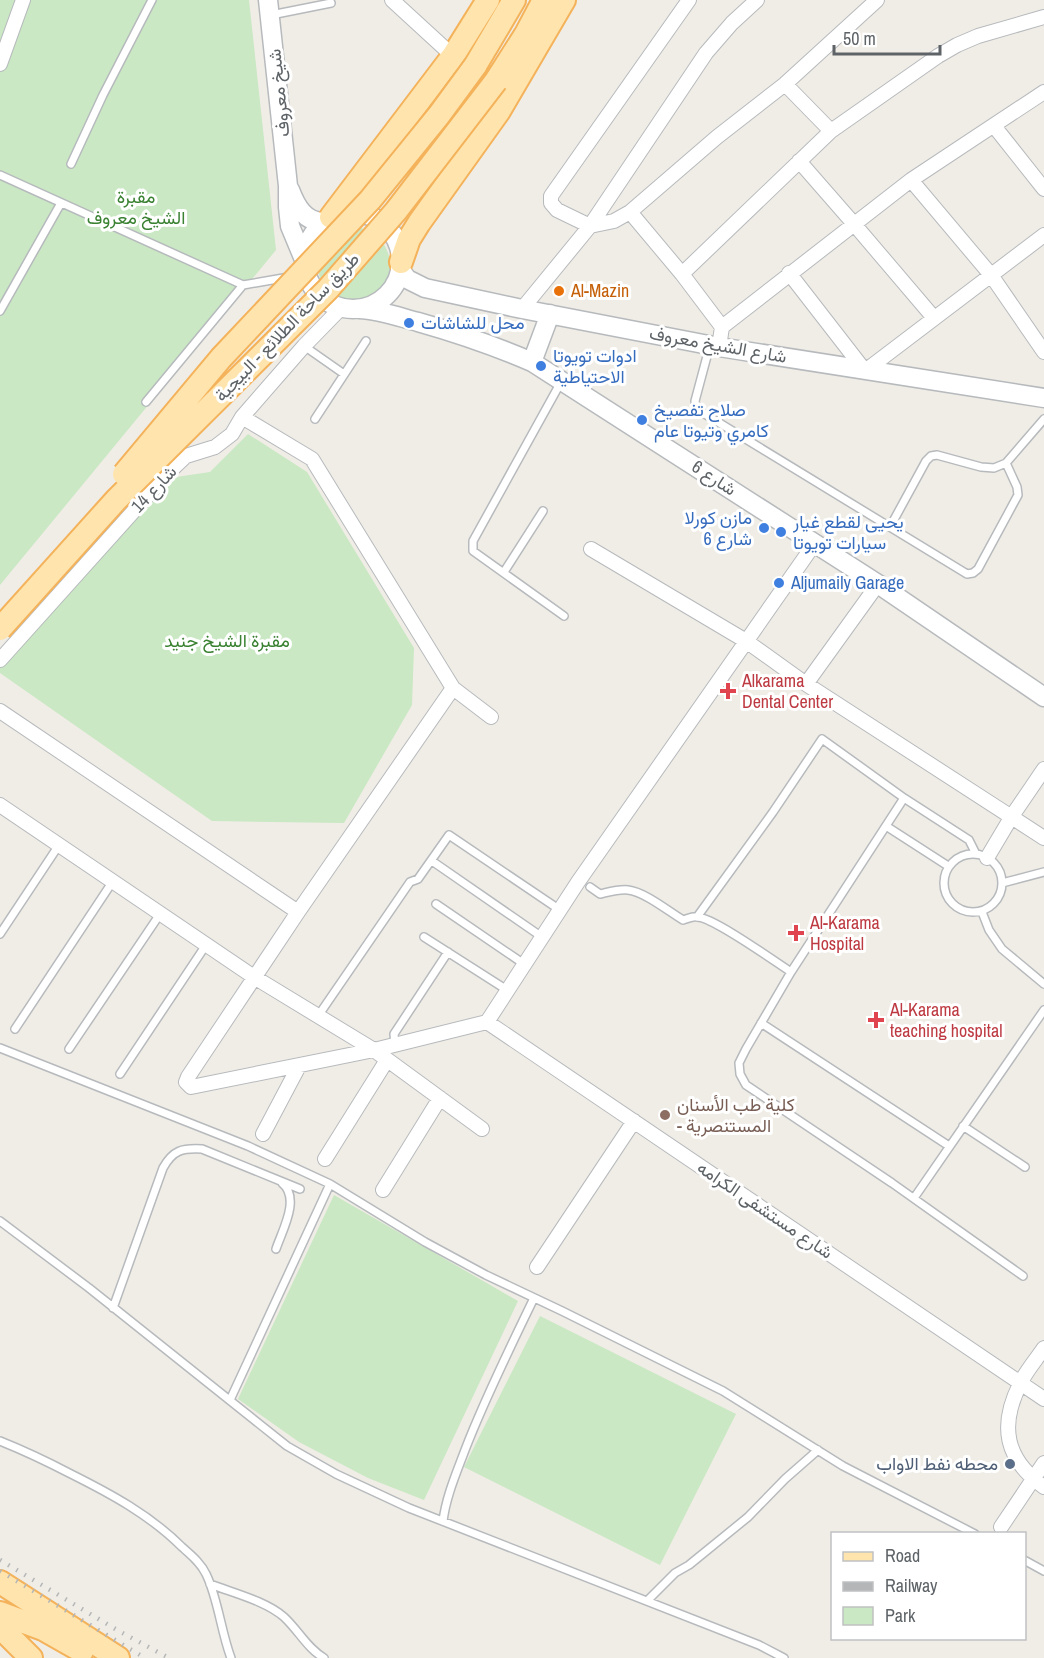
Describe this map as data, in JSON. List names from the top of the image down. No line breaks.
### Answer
{"streets":{"main road":["طريق ساحة الطلائع - البيجية"],"street":["شیخ معروف","شارع الشيخ معروف","شارع 6","شارع 14","شارع مستشفى الكرامه"]},"crossings":[["شیخ معروف","شارع الشيخ معروف"],["شیخ معروف","شارع 6"],["شیخ معروف","شارع 14"],["شارع الشيخ معروف","شارع 6"],["شارع الشيخ معروف","شارع 14"],["شارع 6","شارع 14"]],"parks":["مقبرة الشيخ معروف","مقبرة الشيخ جنيد"],"places":{"other":["Al-Mazin","محل للشاشات","ادوات تويوتا الاحتياطية","صلاح تفصيخ كامري وتيوتا عام","مازن كورلا شارع 6","يحيى لقطع غيار سيارات تويوتا","Aljumaily Garage","كلية طب الأسنان - المستنصرية","محطه نفط الاواب"],"health":["Alkarama Dental Center","Al-Karama Hospital","Al-Karama teaching hospital"]},"legend":["Road","Railway","Park"],"scale_bar":"50 m"}
